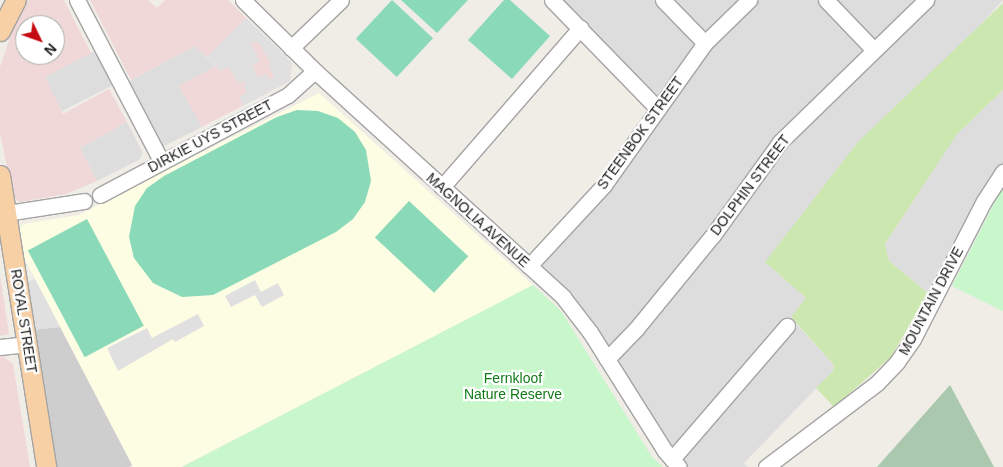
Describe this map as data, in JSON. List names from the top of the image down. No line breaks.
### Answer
{"streets":{"main road":["ROYAL STREET"],"street":["STEENBOK STREET","DIRKIE UYS STREET","DOLPHIN STREET","MAGNOLIA AVENUE","MOUNTAIN DRIVE"]},"crossings":[["STEENBOK STREET","MAGNOLIA AVENUE"],["DIRKIE UYS STREET","MAGNOLIA AVENUE"],["DIRKIE UYS STREET","ROYAL STREET"],["DOLPHIN STREET","MAGNOLIA AVENUE"]],"parks":["Fernkloof Nature Reserve"],"north":"bottom right"}
